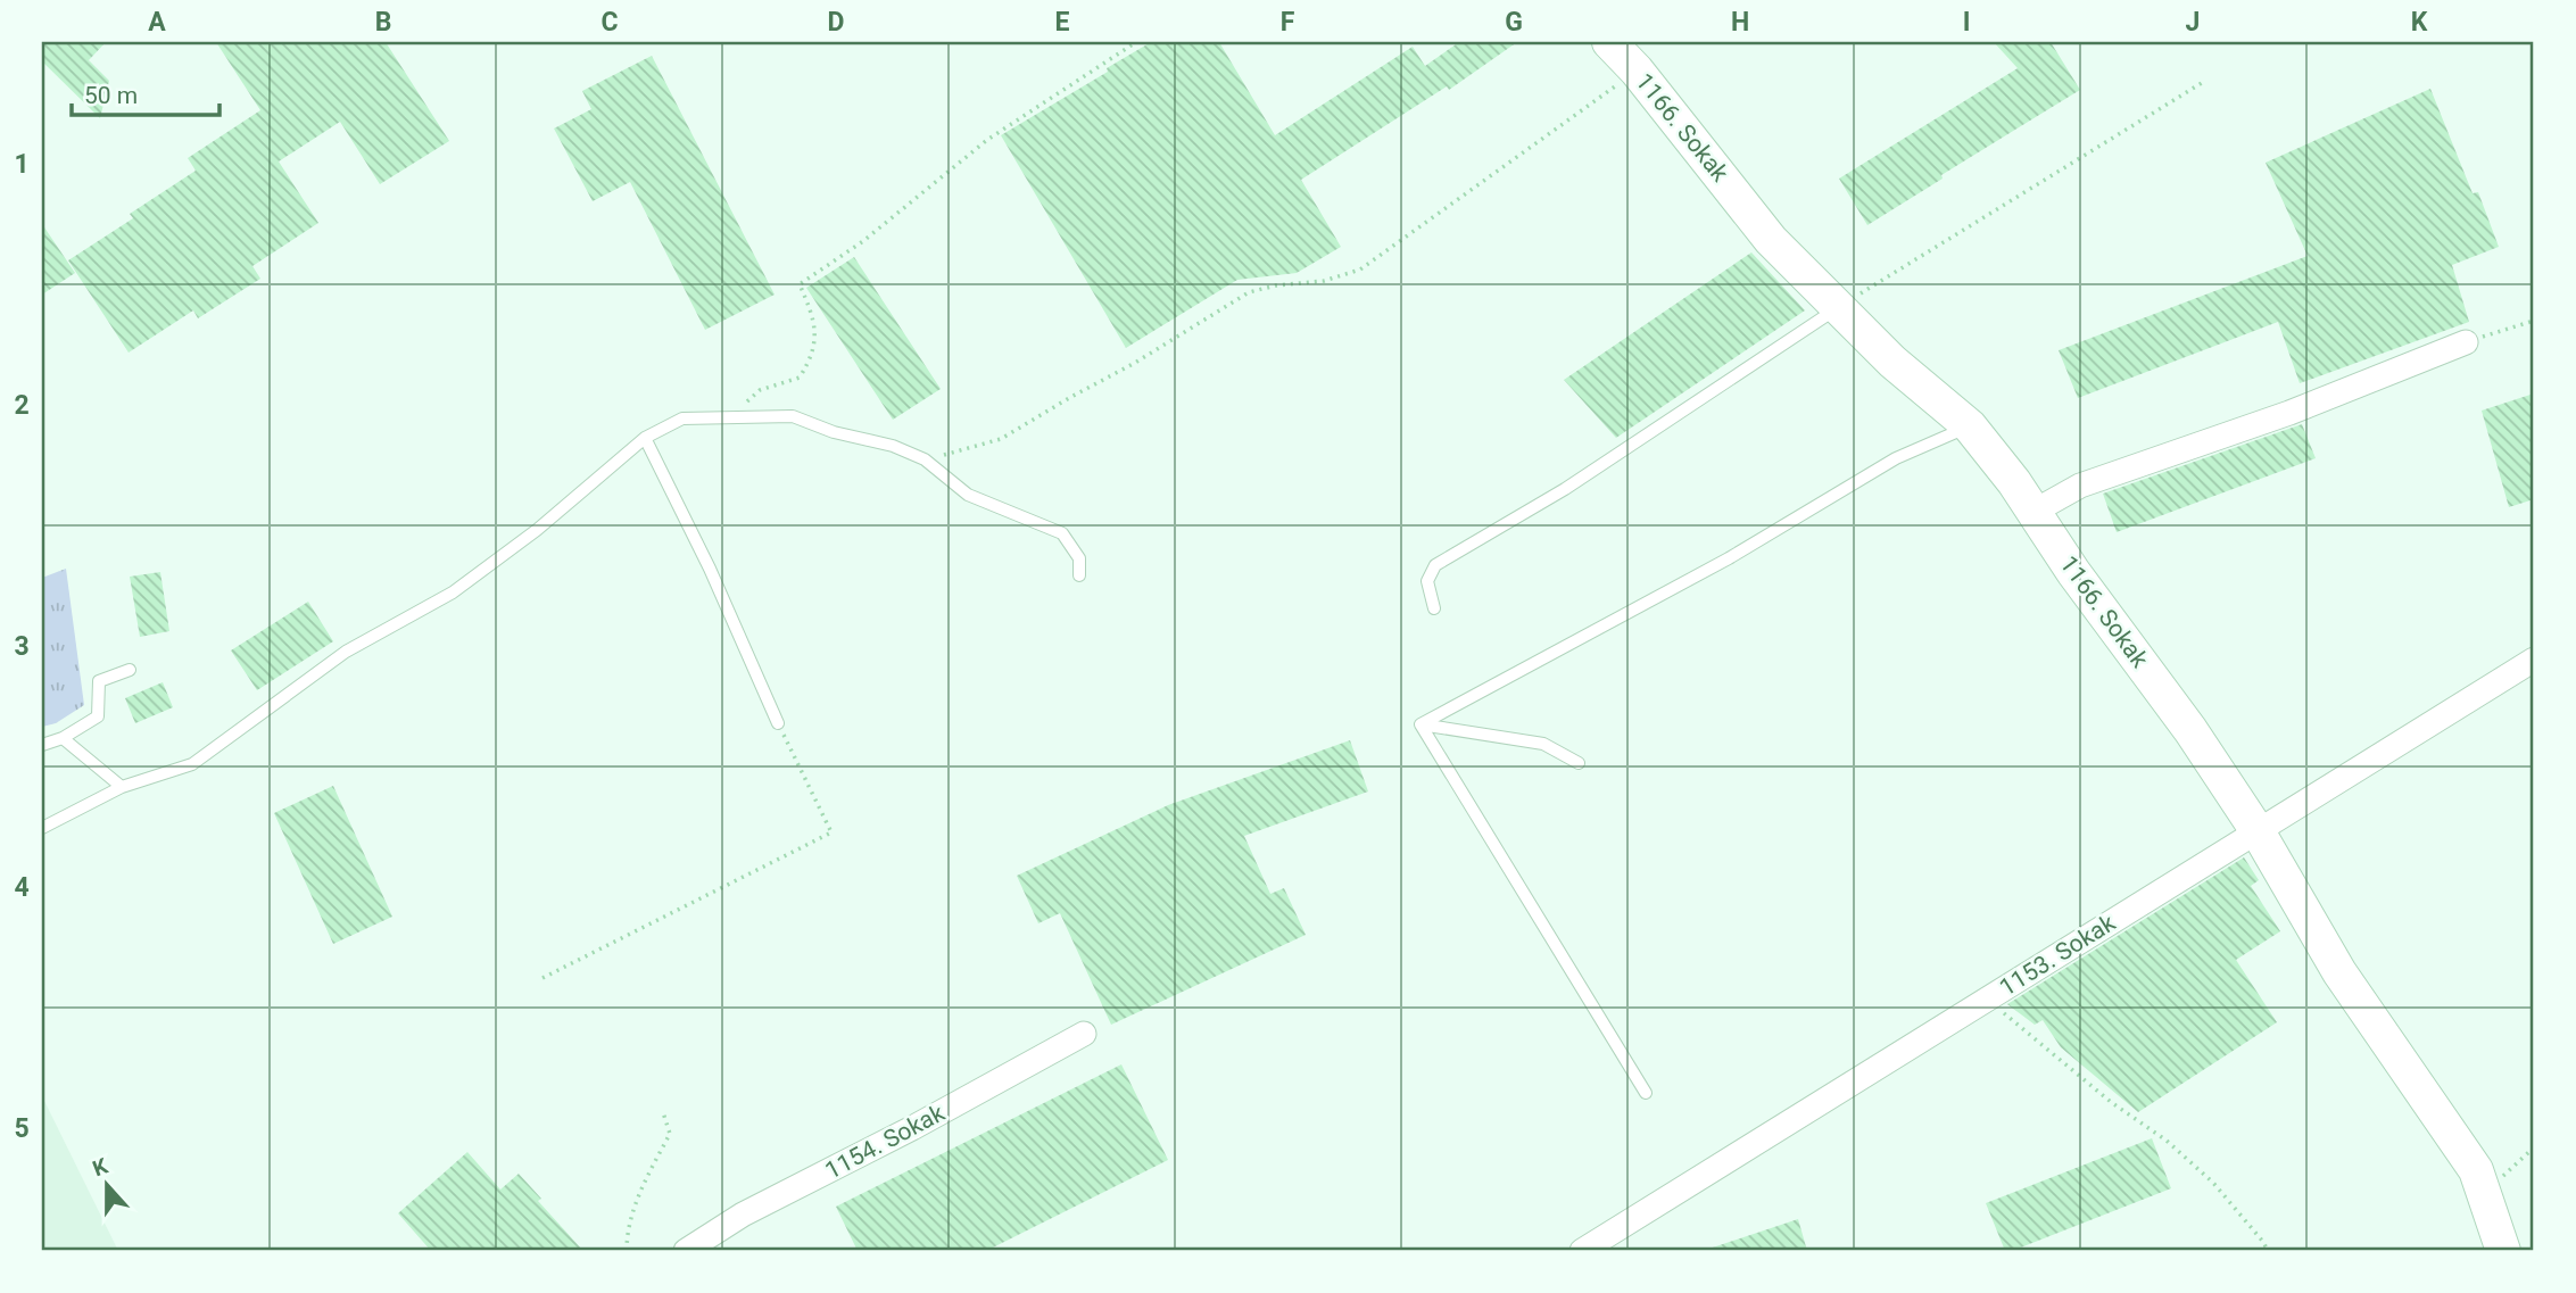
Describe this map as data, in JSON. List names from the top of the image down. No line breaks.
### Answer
{"streets":{"street":["1166. Sokak","1153. Sokak","1154. Sokak"]},"crossings":[["1166. Sokak","1153. Sokak"]],"scale_bar":"50 m","north":"top","grid":{"columns":["A","B","C","D","E","F","G","H","I","J","K"],"rows":["1","2","3","4","5"]}}
